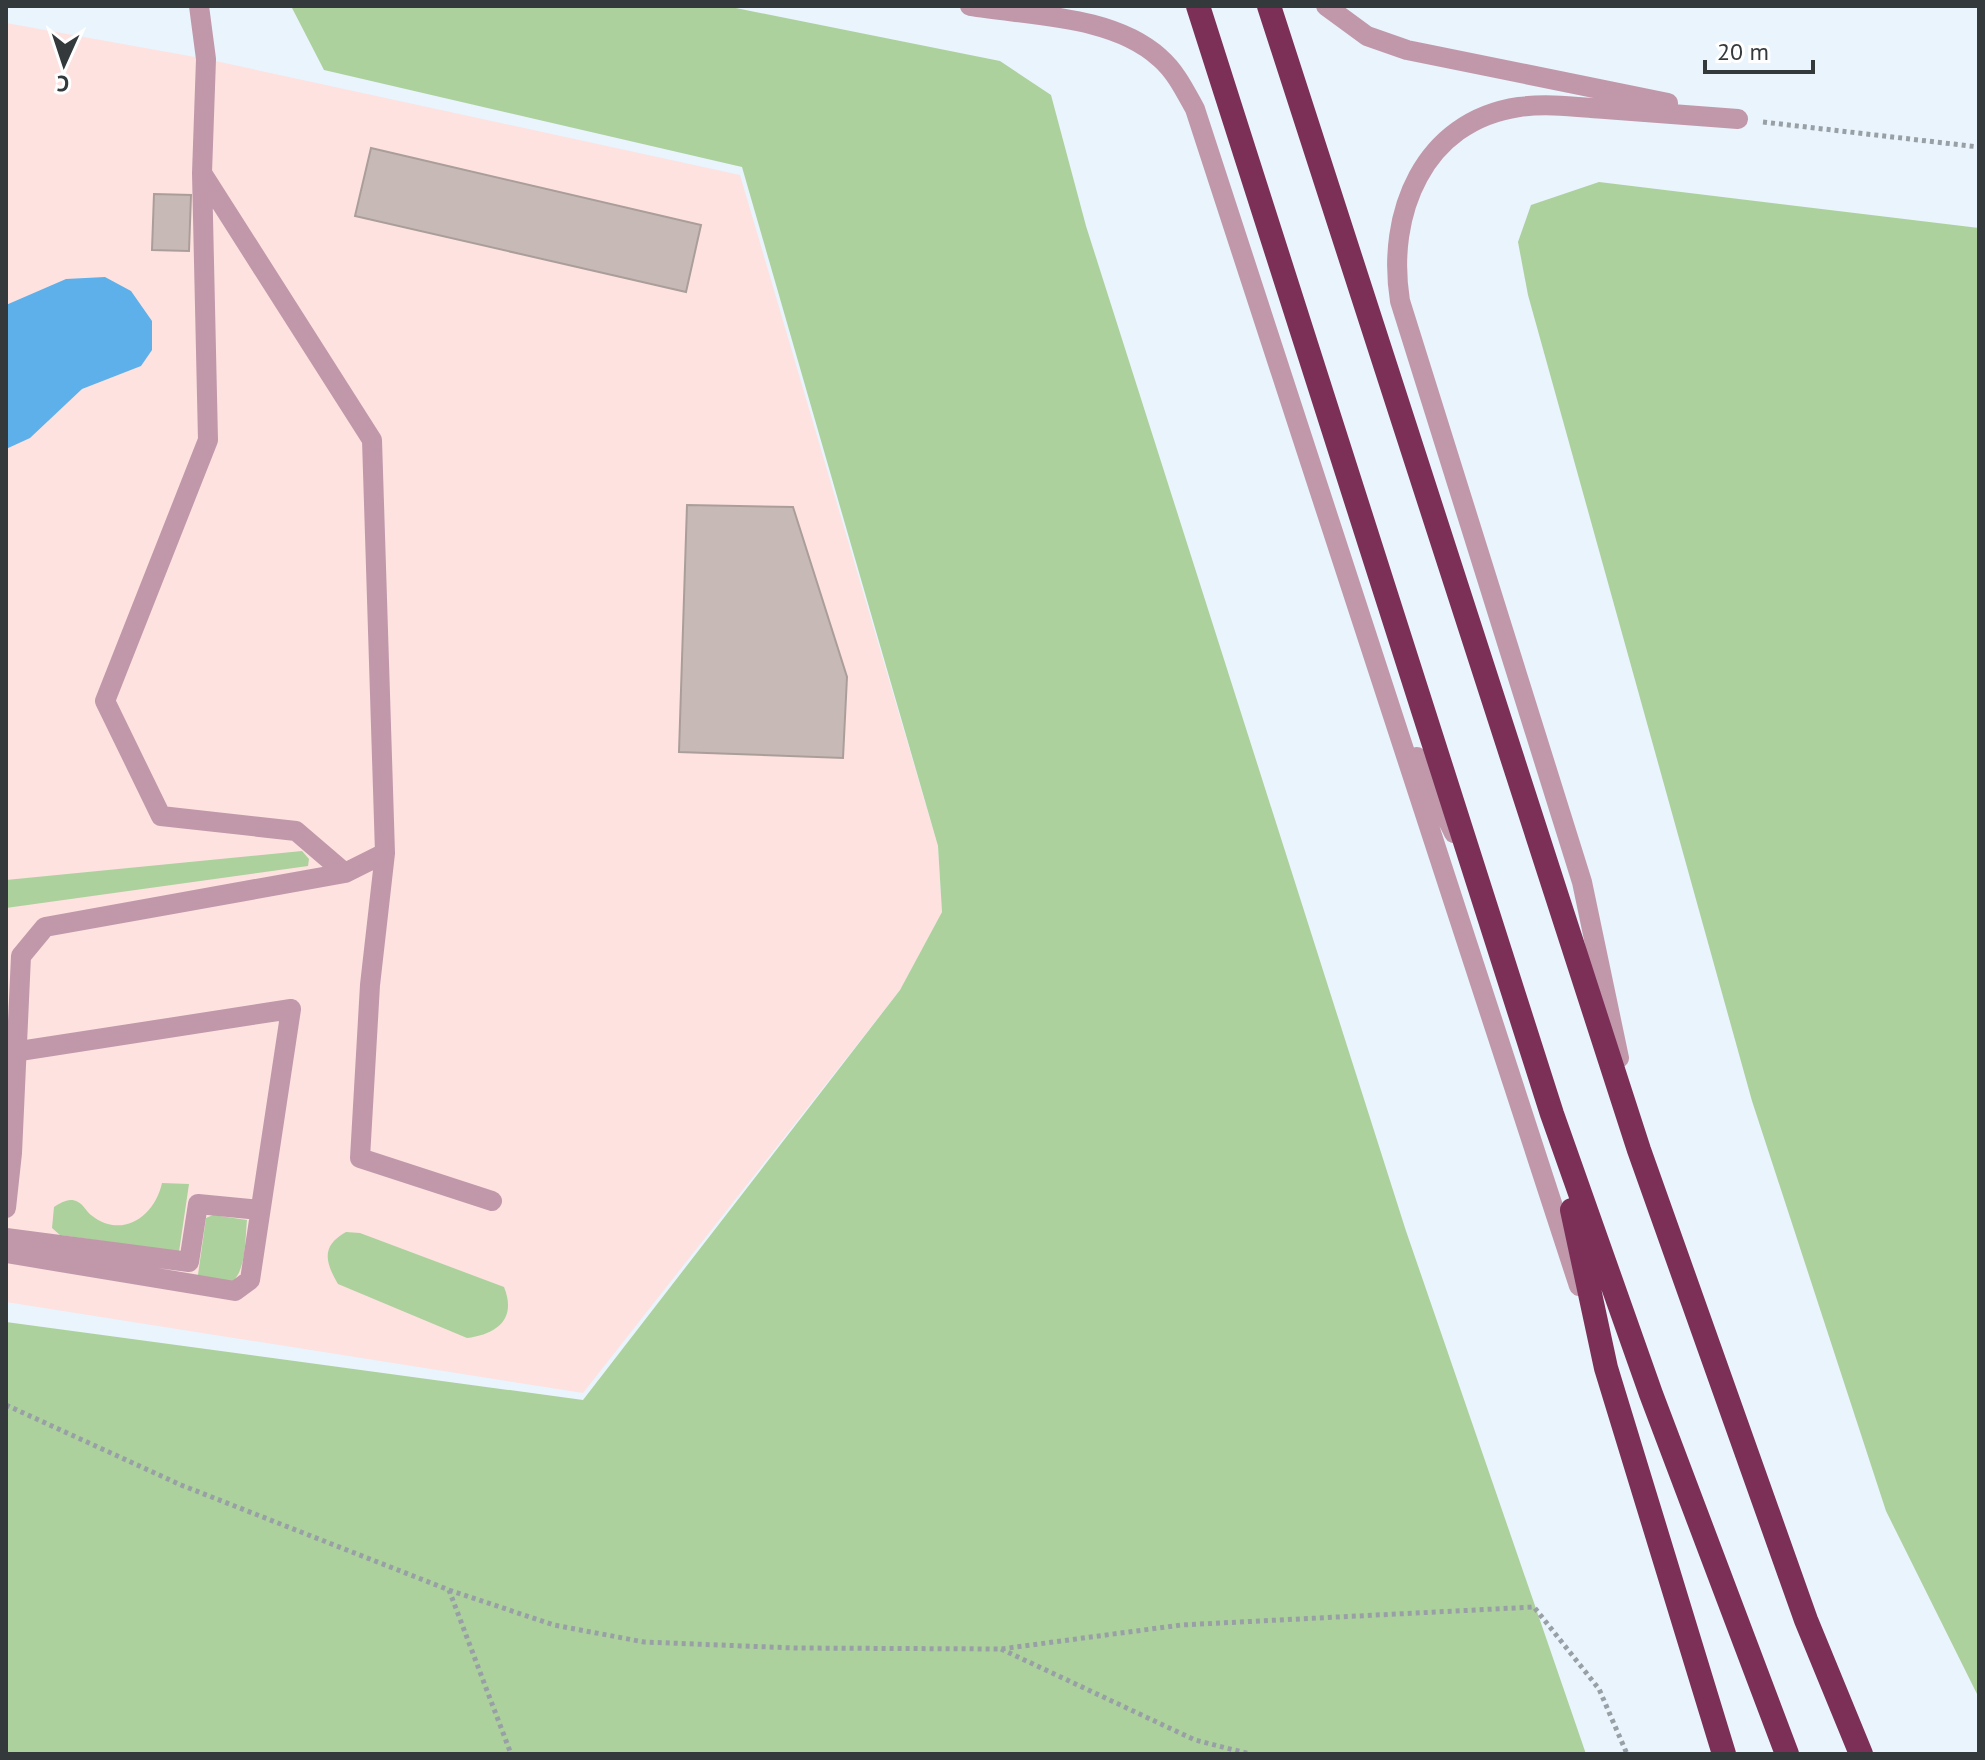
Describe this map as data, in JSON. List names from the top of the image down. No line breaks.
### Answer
{"scale_bar":"20 m","north":"bottom"}
